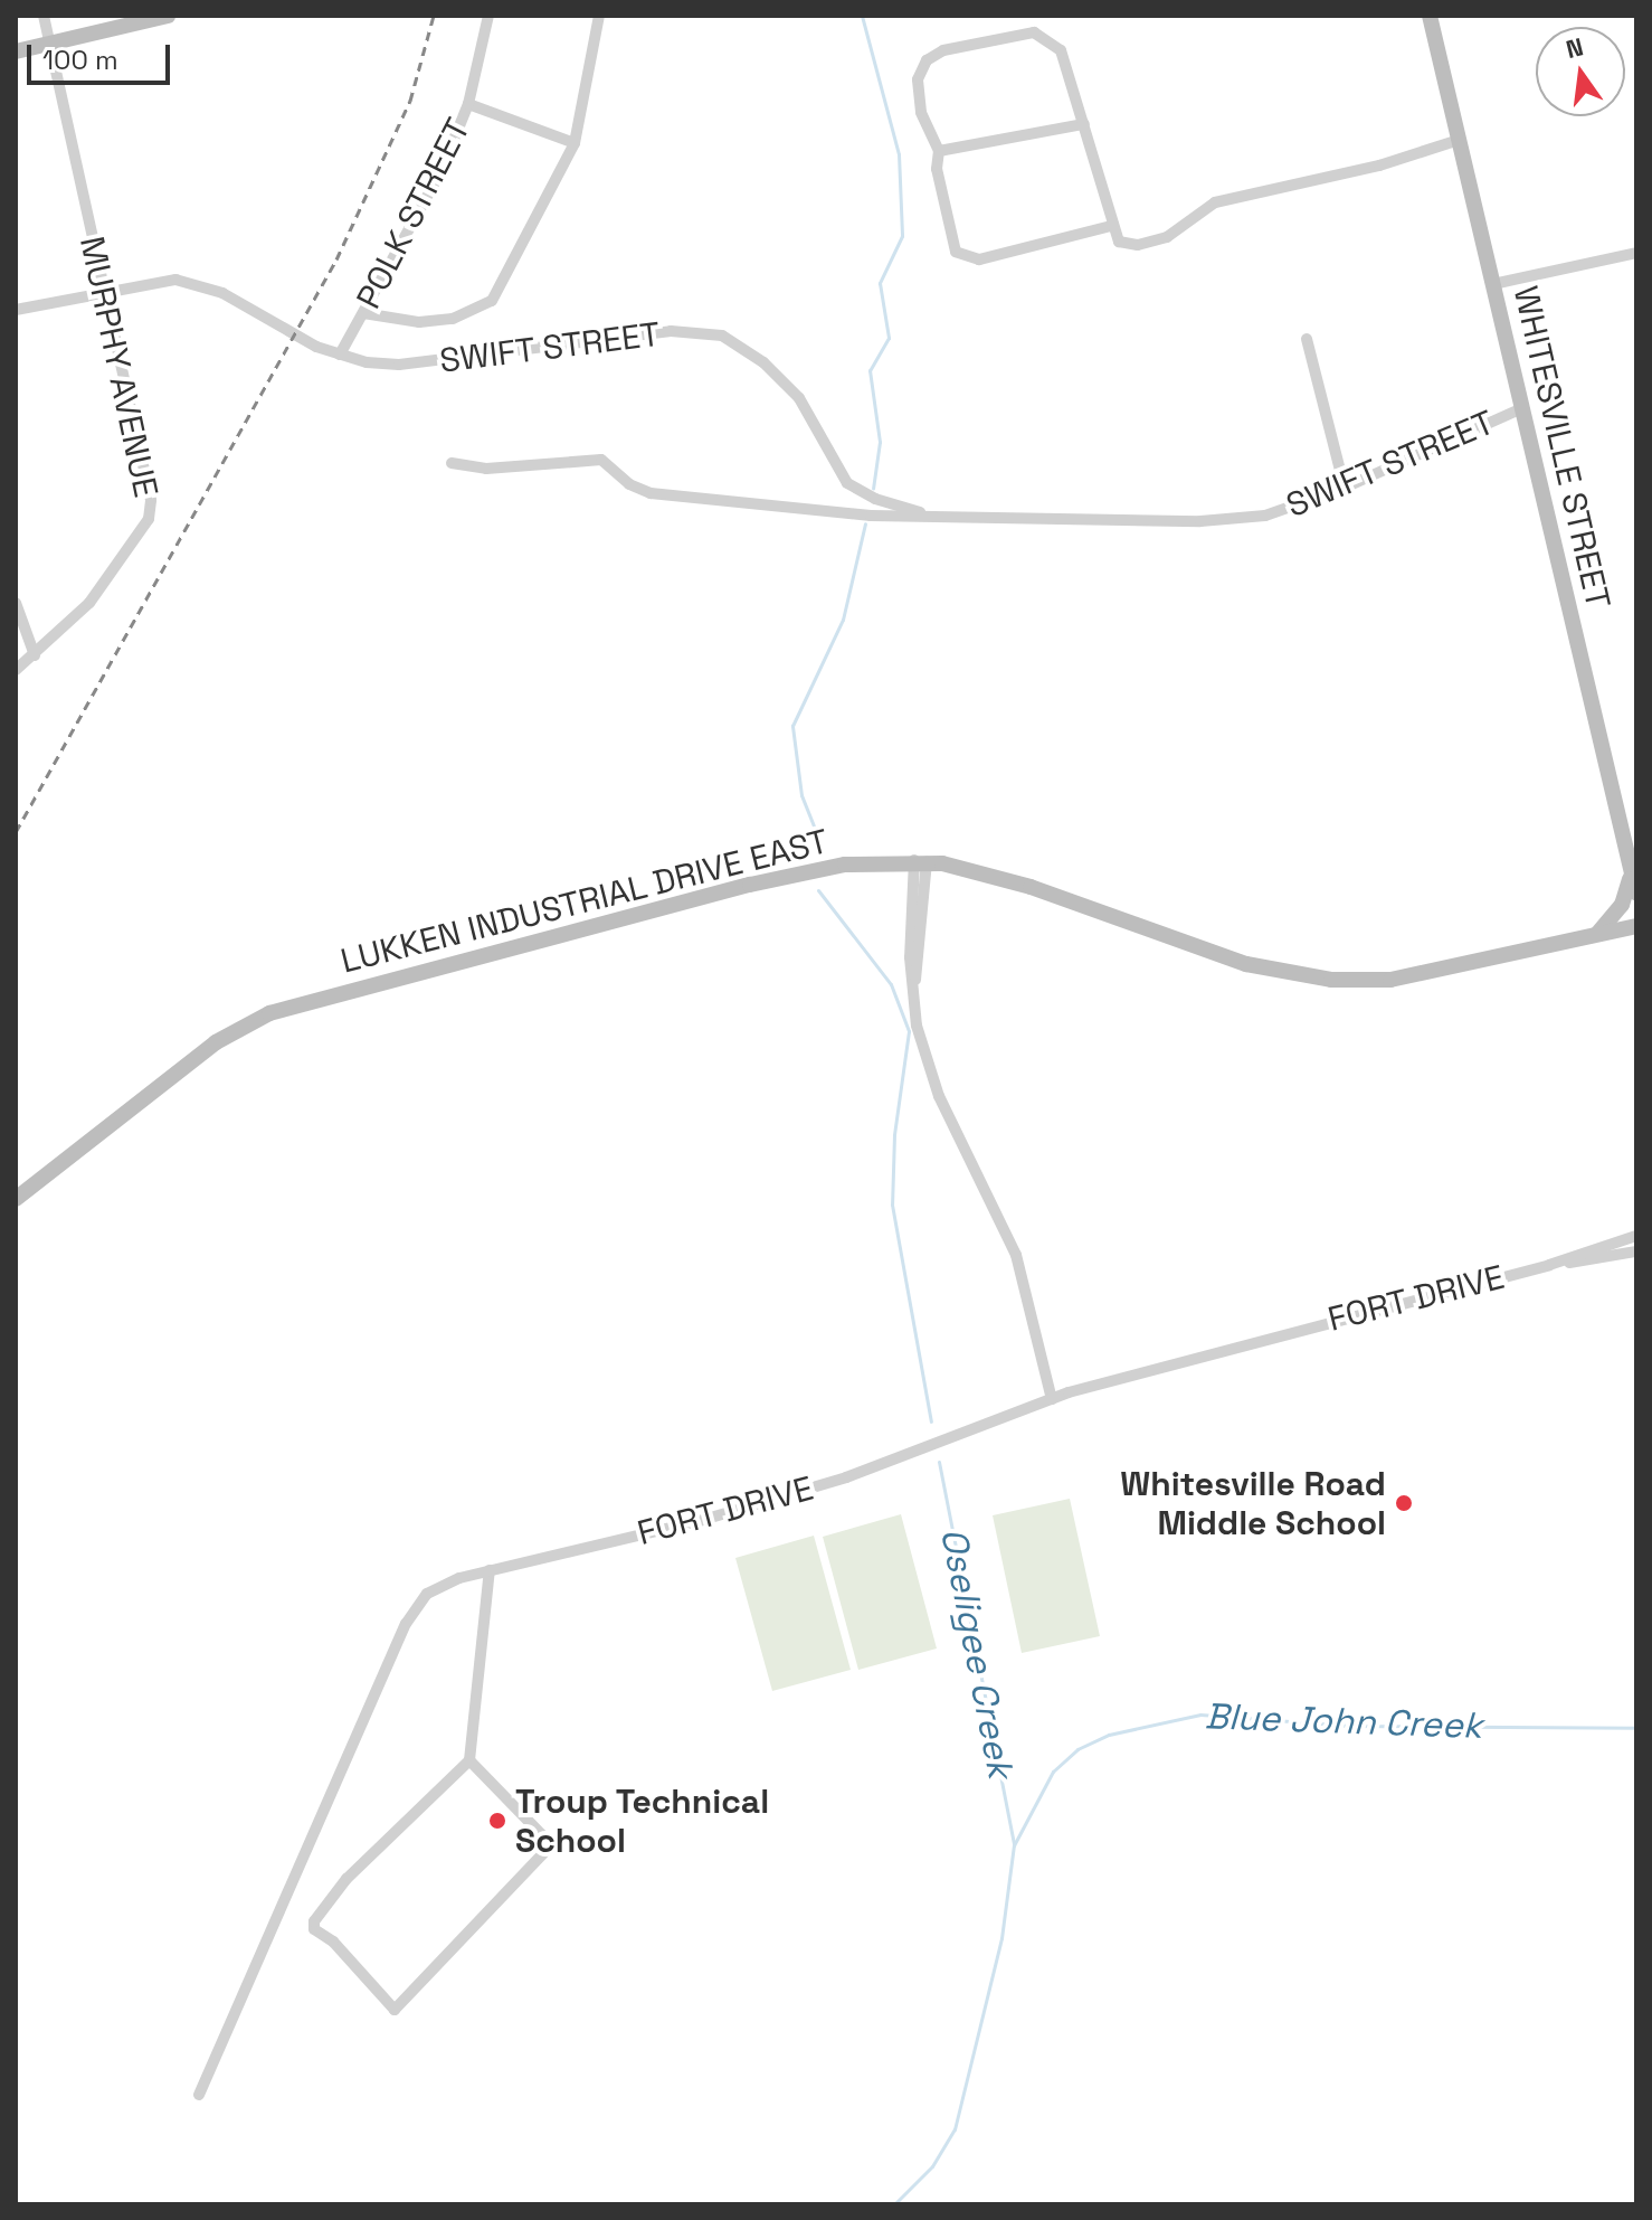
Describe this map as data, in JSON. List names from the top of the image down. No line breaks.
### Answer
{"streets":{"main road":["WHITESVILLE STREET","LUKKEN INDUSTRIAL DRIVE EAST"],"street":["POLK STREET","SWIFT STREET","MURPHY AVENUE","FORT DRIVE"]},"crossings":[["POLK STREET","SWIFT STREET"],["SWIFT STREET","MURPHY AVENUE"],["SWIFT STREET","WHITESVILLE STREET"]],"water":["Oseligee Creek","Blue John Creek"],"places":["Whitesville Road Middle School","Troup Technical School"],"scale_bar":"100 m","north":"top"}
